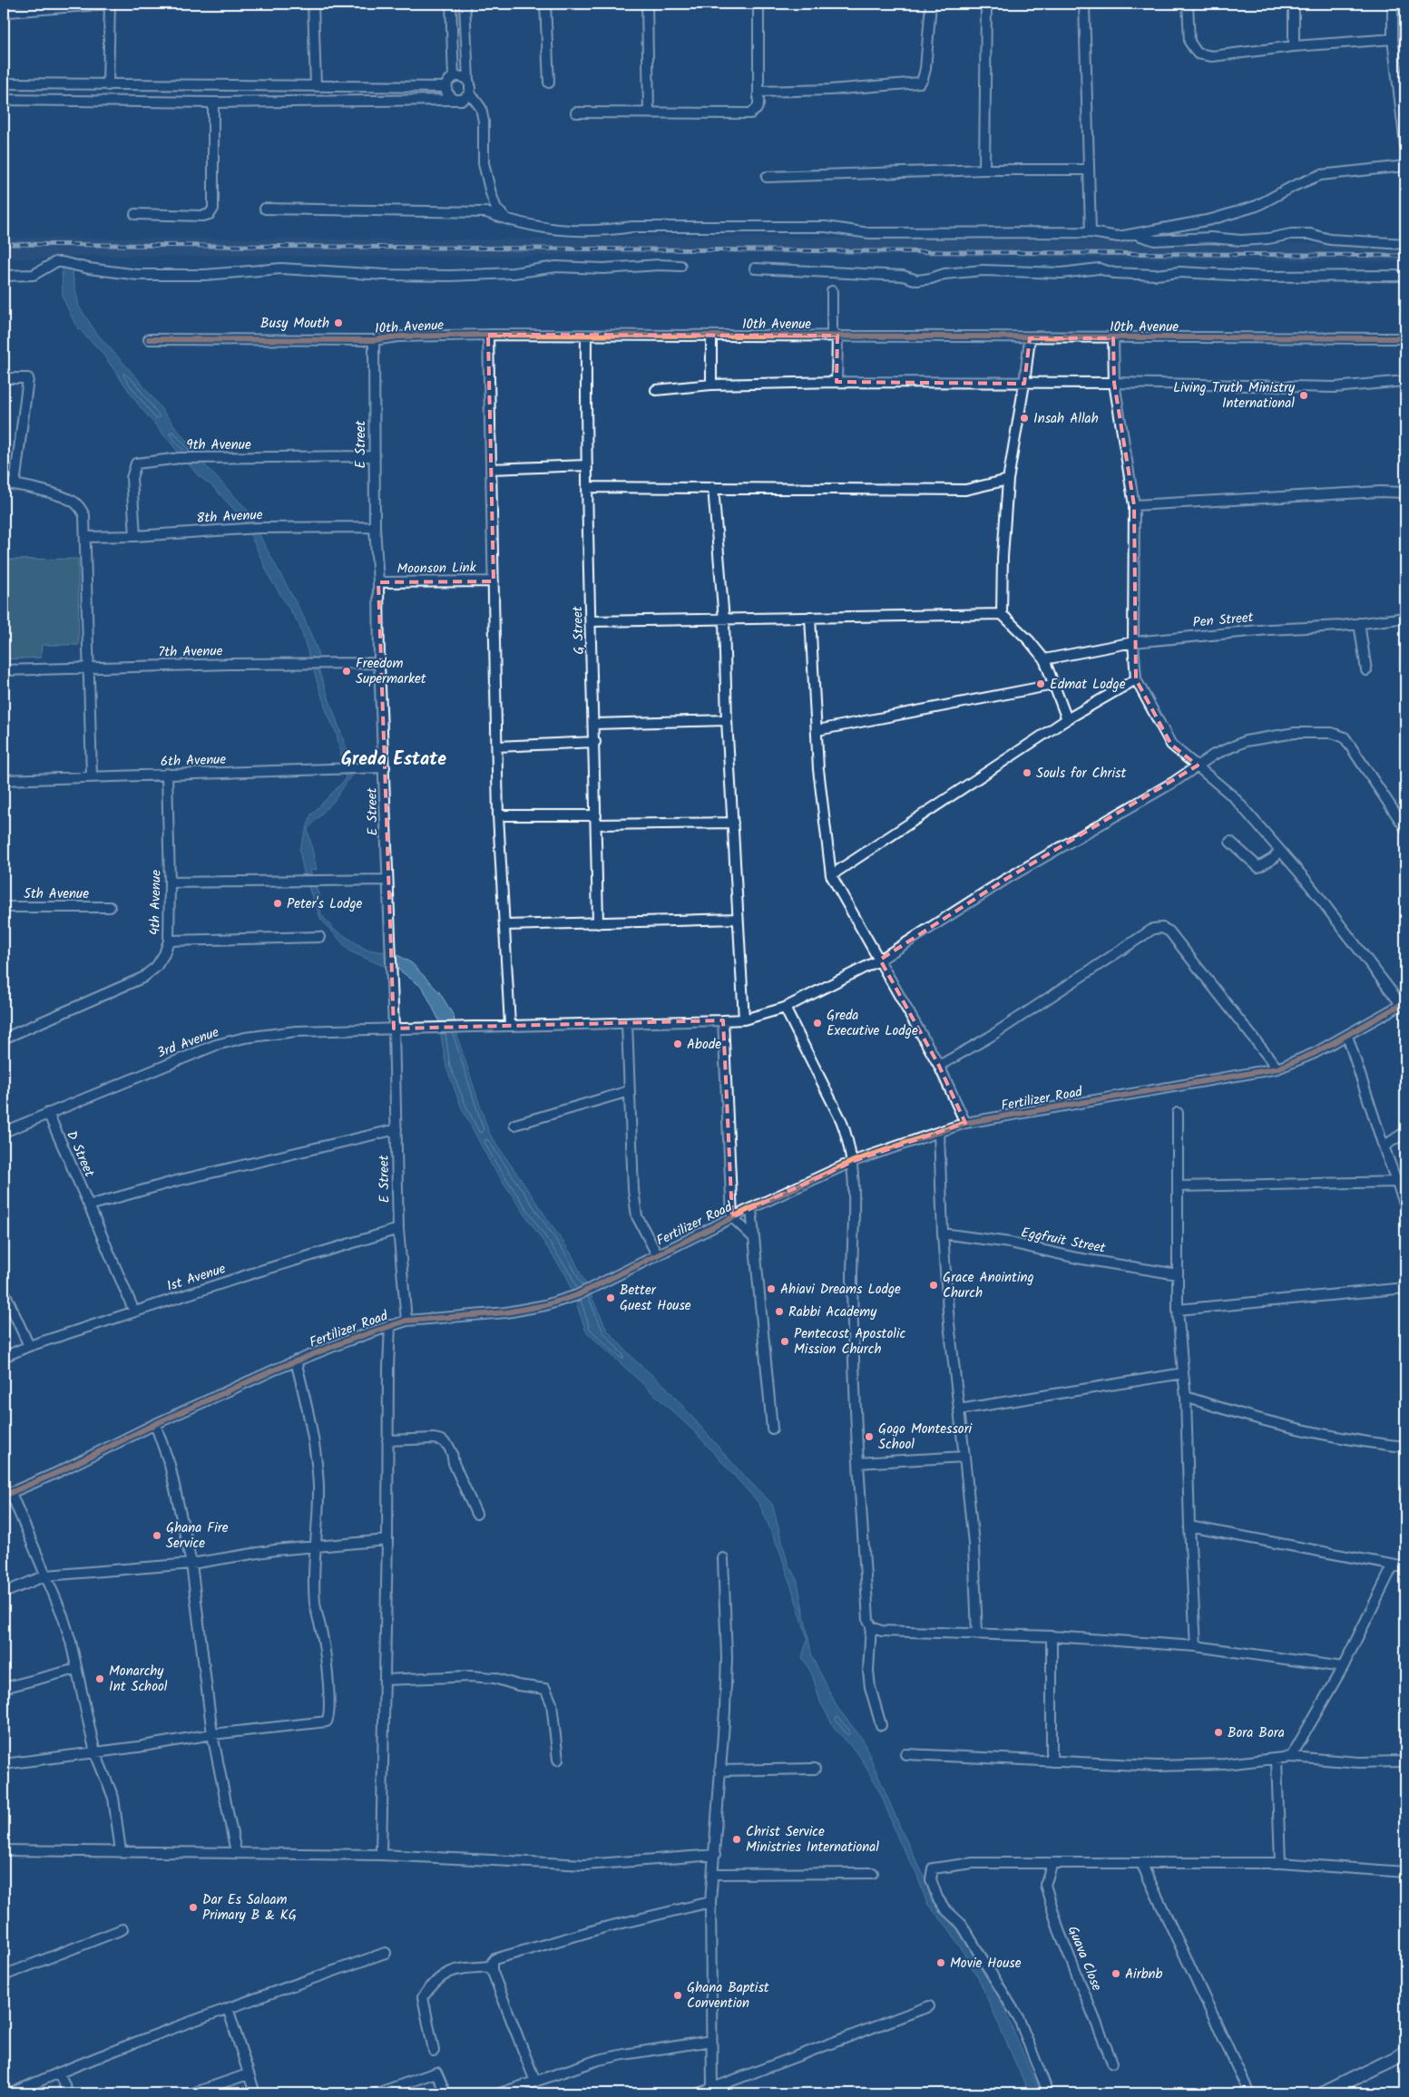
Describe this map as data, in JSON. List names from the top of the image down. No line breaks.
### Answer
{"streets":{"street":["10th Avenue","9th Avenue","E Street","8th Avenue","Moonson Link","Pen Street","G Street","7th Avenue","6th Avenue","5th Avenue","4th Avenue","3rd Avenue","Fertilizer Road","D Street","Eggfruit Street","1st Avenue","Guava Close"]},"crossings":[["10th Avenue","E Street"],["10th Avenue","G Street"],["9th Avenue","E Street"],["9th Avenue","8th Avenue"],["E Street","8th Avenue"],["E Street","Moonson Link"],["E Street","7th Avenue"],["E Street","6th Avenue"],["E Street","3rd Avenue"],["E Street","Fertilizer Road"],["E Street","1st Avenue"],["6th Avenue","4th Avenue"],["3rd Avenue","D Street"],["D Street","1st Avenue"]],"districts":["Greda Estate"],"places":["Busy Mouth","Living Truth Ministry International","Insah Allah","Freedom Supermarket","Edmat Lodge","Souls for Christ","Peter's Lodge","Greda Executive Lodge","Abode","Grace Anointing Church","Ahiavi Dreams Lodge","Better Guest House","Rabbi Academy","Pentecost Apostolic Mission Church","Gogo Montessori School","Ghana Fire Service","Monarchy Int School","Bora Bora","Christ Service Ministries International","Dar Es Salaam Primary B & KG","Movie House","Airbnb","Ghana Baptist Convention"]}
